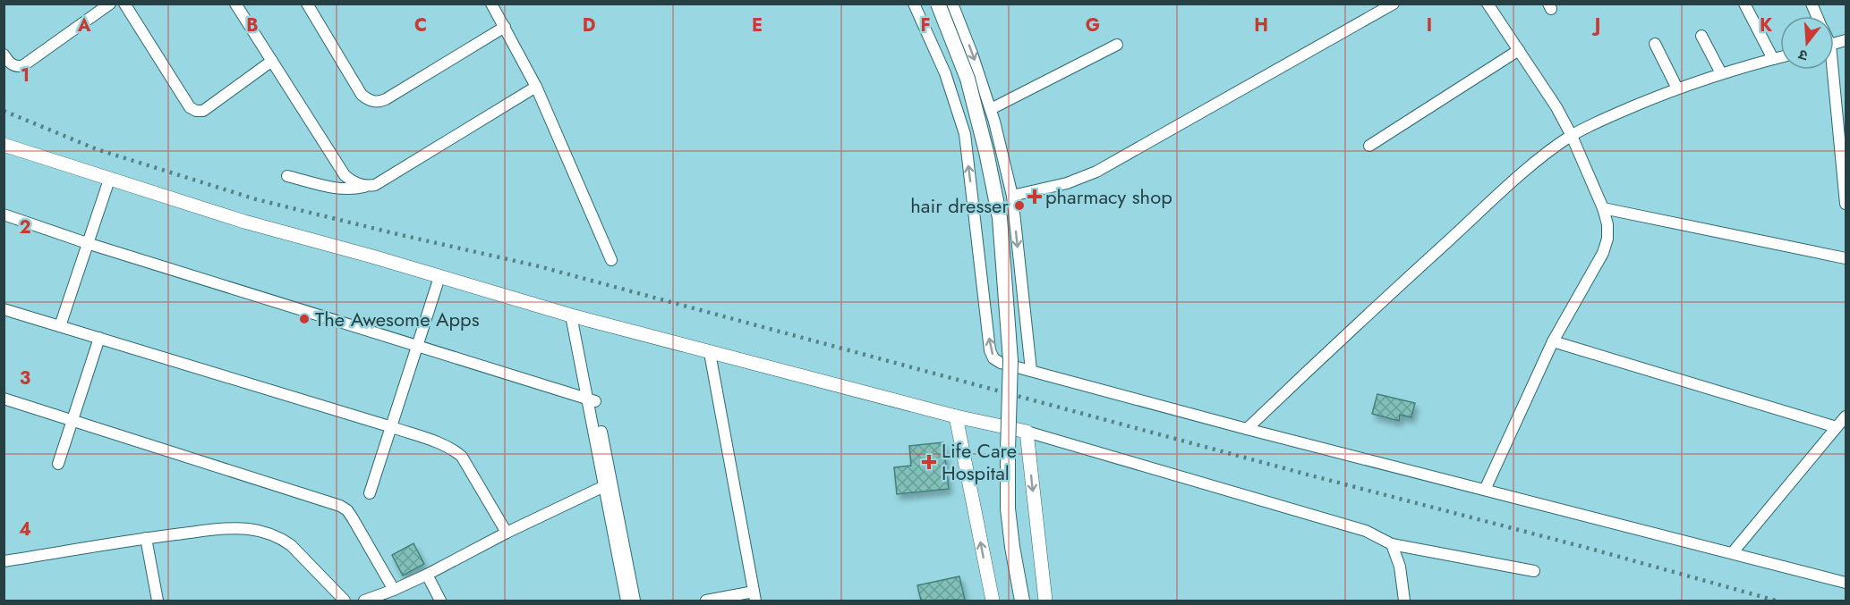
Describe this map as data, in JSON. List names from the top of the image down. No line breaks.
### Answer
{"places":{"health":["pharmacy shop","Life Care Hospital"],"other":["hair dresser","The Awesome Apps"]},"north":"bottom","grid":{"columns":["A","B","C","D","E","F","G","H","I","J","K"],"rows":["1","2","3","4"]}}
